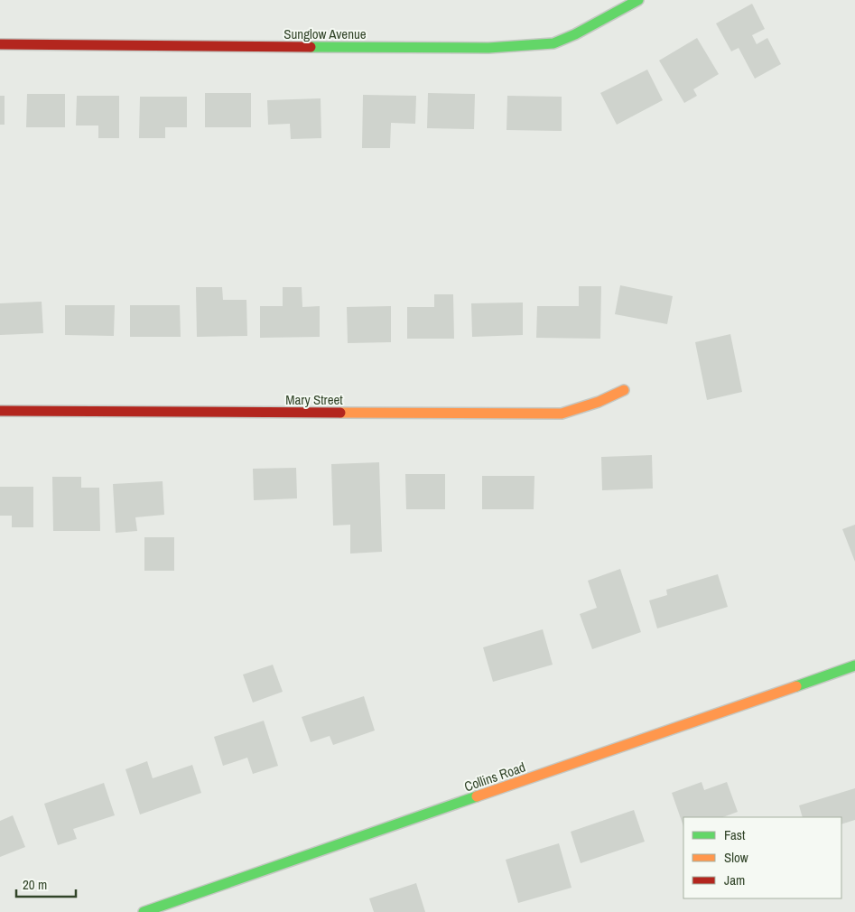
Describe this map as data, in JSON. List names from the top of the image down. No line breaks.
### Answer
{"streets":{"street":["Sunglow Avenue","Mary Street","Collins Road"]},"legend":["Fast","Slow","Jam"],"scale_bar":"20 m"}
